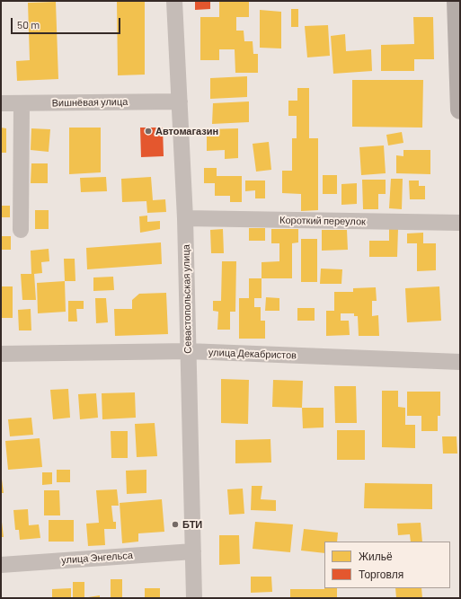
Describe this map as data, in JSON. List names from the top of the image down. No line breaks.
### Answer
{"streets":{"street":["Вишнёвая улица","Короткий переулок","Севастопольская улица","улица Декабристов","улица Энгельса"]},"crossings":[["Вишнёвая улица","Севастопольская улица"],["Короткий переулок","Севастопольская улица"],["Севастопольская улица","улица Декабристов"],["Севастопольская улица","улица Энгельса"]],"places":["Автомагазин","БТИ"],"legend":["Жильё","Торговля"],"scale_bar":"50 m"}
